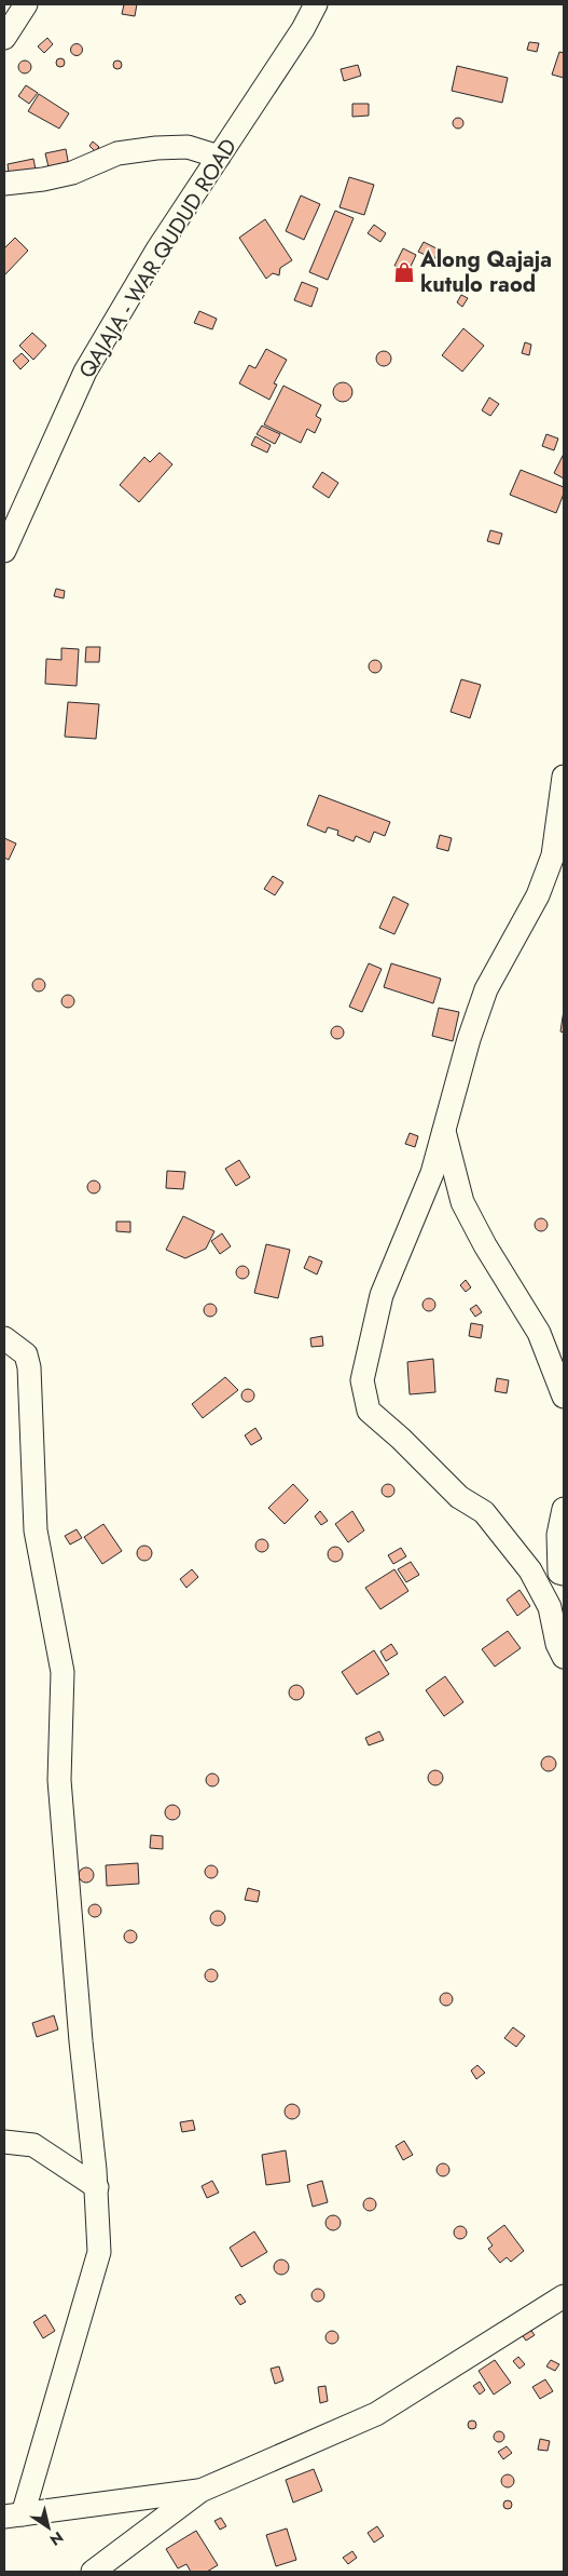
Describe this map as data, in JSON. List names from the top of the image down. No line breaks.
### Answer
{"streets":{"street":["QAJAJA - WAR QUDUD ROAD"]},"places":{"shop":["Along Qajaja kutulo raod"]},"north":"bottom right"}
